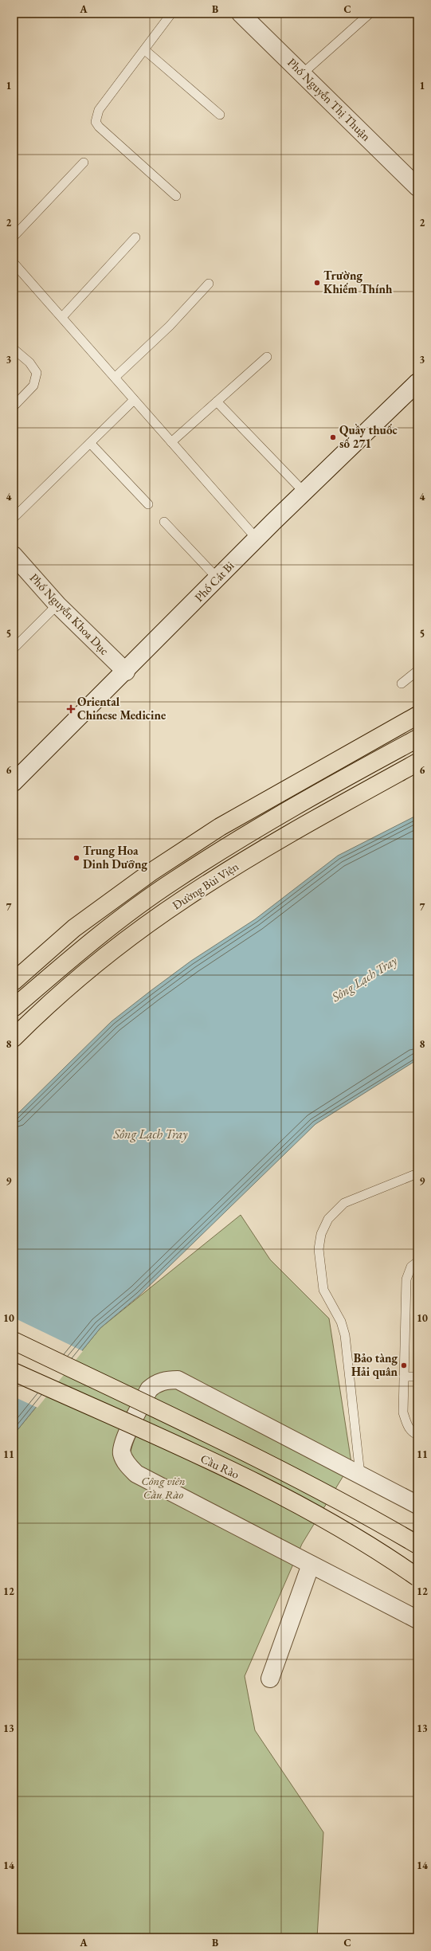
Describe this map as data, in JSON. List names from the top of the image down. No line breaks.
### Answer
{"streets":{"main road":["Đường Bùi Viện","Cầu Rào"],"street":["Phố Nguyễn Thị Thuận","Phố Cát Bi","Phố Nguyễn Khoa Dục"]},"crossings":[["Phố Cát Bi","Phố Nguyễn Khoa Dục"]],"water":["Sông Lạch Tray"],"parks":["Công viên Cầu Rào"],"places":{"other":["Trường Khiếm Thính","Quầy thuốc số 271","Trung Hoa Dinh Dưỡng","Bảo tàng Hải quân"],"health":["Oriental Chinese Medicine"]},"grid":{"columns":["A","B","C"],"rows":["1","2","3","4","5","6","7","8","9","10","11","12","13","14"]}}
